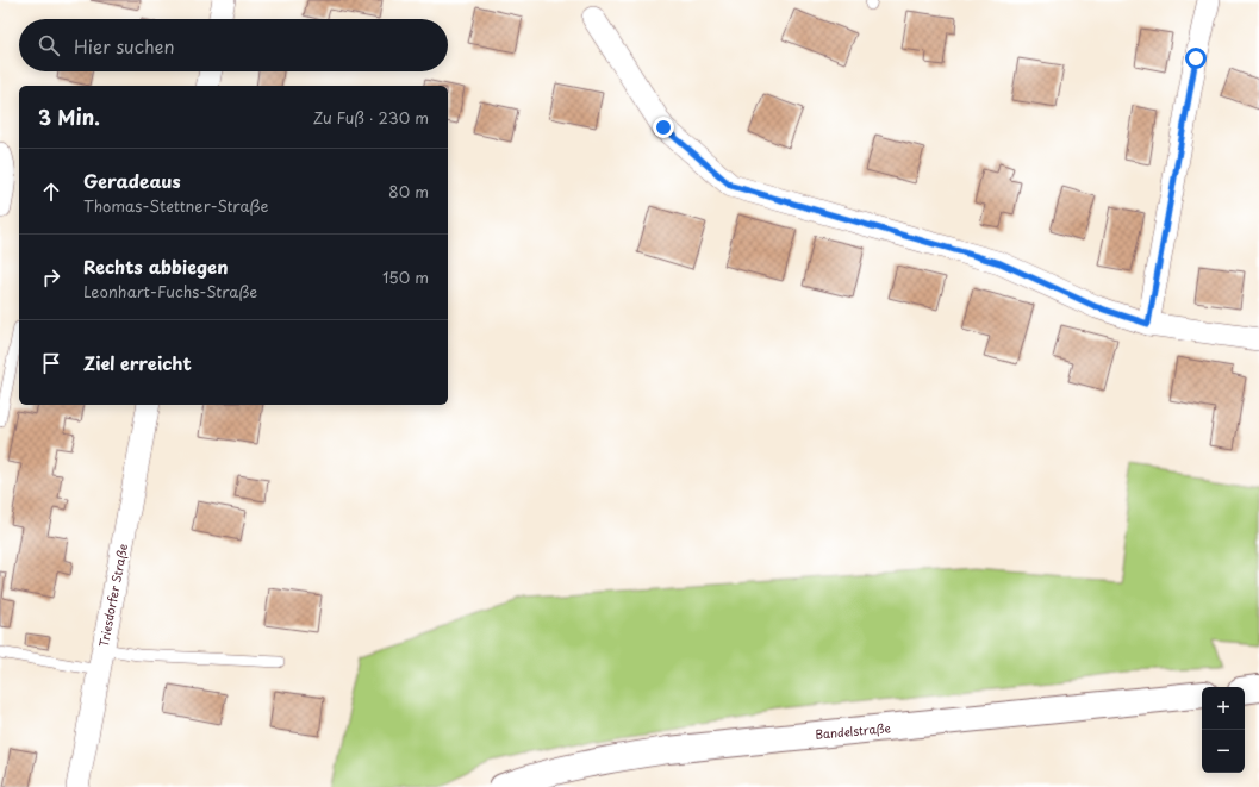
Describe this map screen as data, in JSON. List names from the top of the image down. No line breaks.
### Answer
{"streets":{"main road":["Bandelstraße"],"street":["Triesdorfer Straße"]},"page":{"search":"Hier suchen","heading":["3 Min.","Zu Fuß · 230 m"],"list":[["Geradeaus","Thomas-Stettner-Straße","80 m"],["Rechts abbiegen","Leonhart-Fuchs-Straße","150 m"],"Ziel erreicht"],"map_buttons":["+","−"]}}
